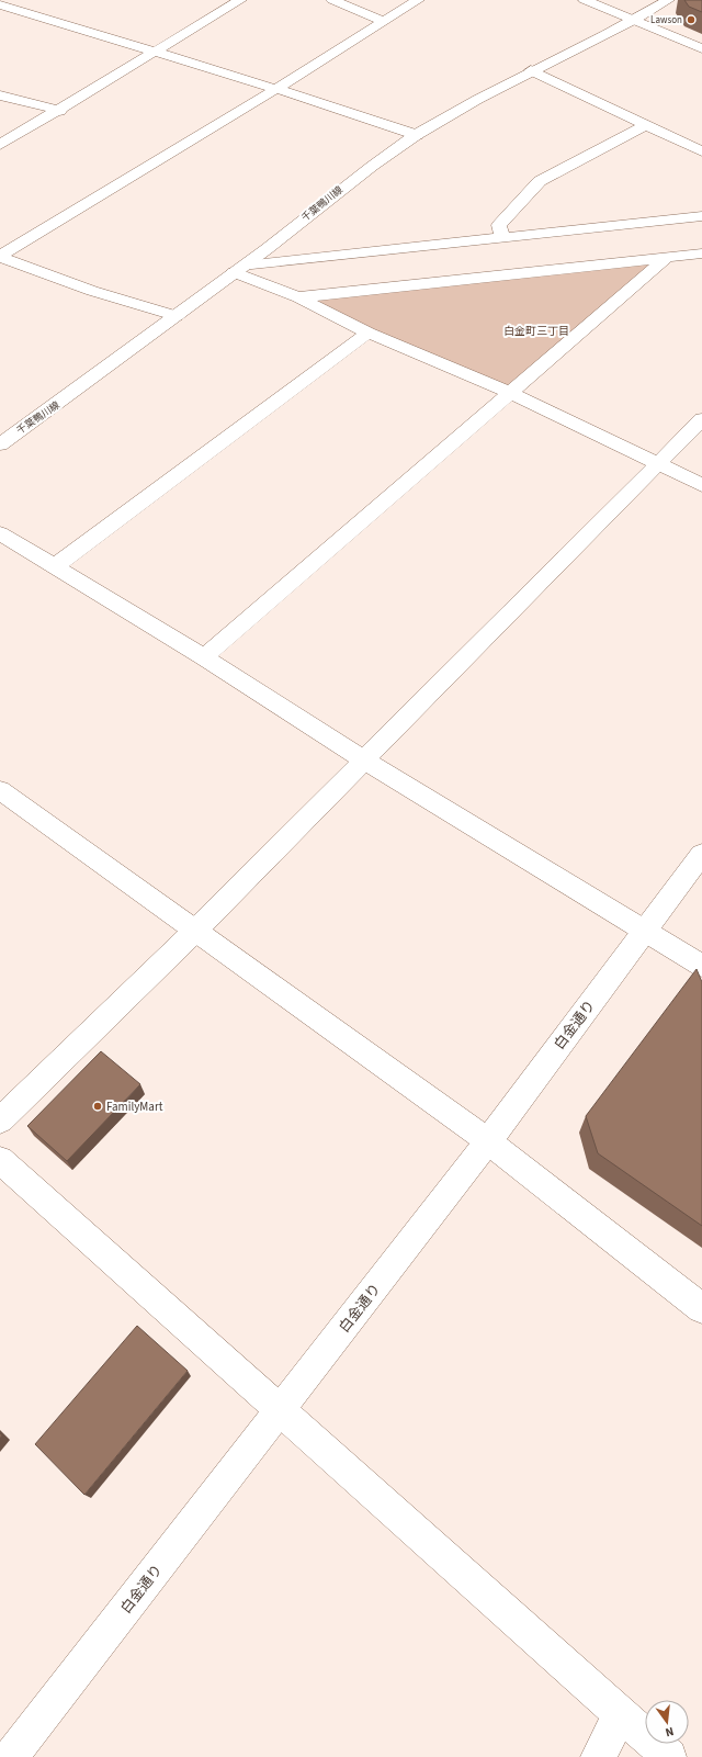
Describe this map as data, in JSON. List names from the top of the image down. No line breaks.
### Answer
{"streets":{"street":["千葉鴨川線","白金通り"]},"districts":["白金町三丁目"],"places":["Lawson","FamilyMart"],"north":"bottom"}
